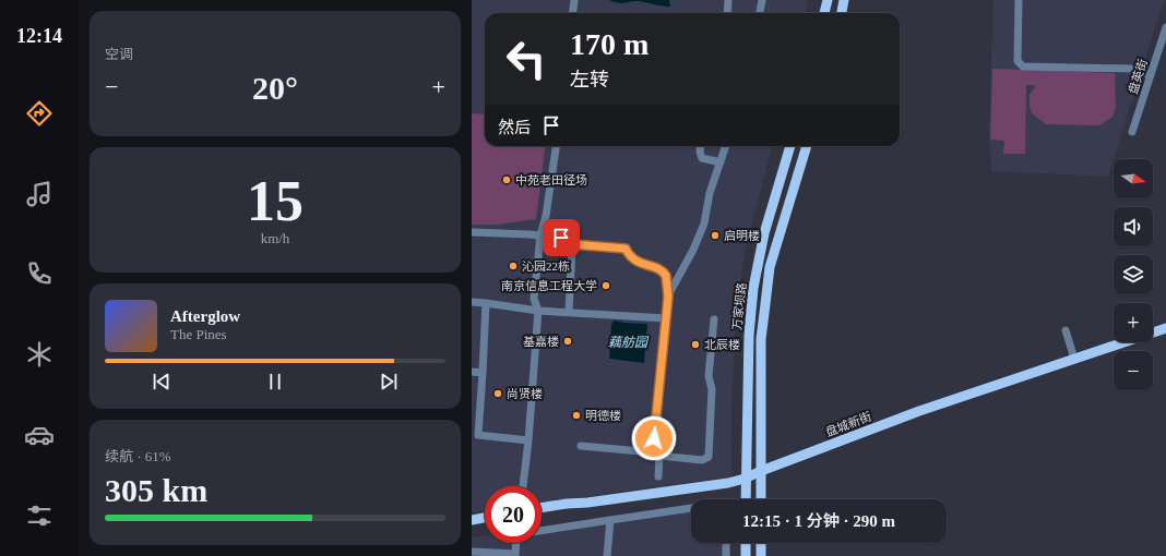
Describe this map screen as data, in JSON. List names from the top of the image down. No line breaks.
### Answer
{"streets":{"main road":["万家坝路","盘城新街"],"street":["盘英街"]},"crossings":[["万家坝路","盘城新街"]],"water":["藕舫园"],"places":["中苑老田径场","启明楼","沁园22栋","南京信息工程大学","基嘉楼","北辰楼","尚贤楼","明德楼"],"north":"right","page":{"tabs":"12:14","tile":["空调",["15","km/h"],["续航 · 61%","305 km"]],"turn":["170 m","左转"],"heat":["−","20°","+"],"then":"然后","map_buttons":["+","−"],"song":["Afterglow","The Pines"],"limit":"20","trip":"12:15 · 1 分钟 · 290 m"}}
